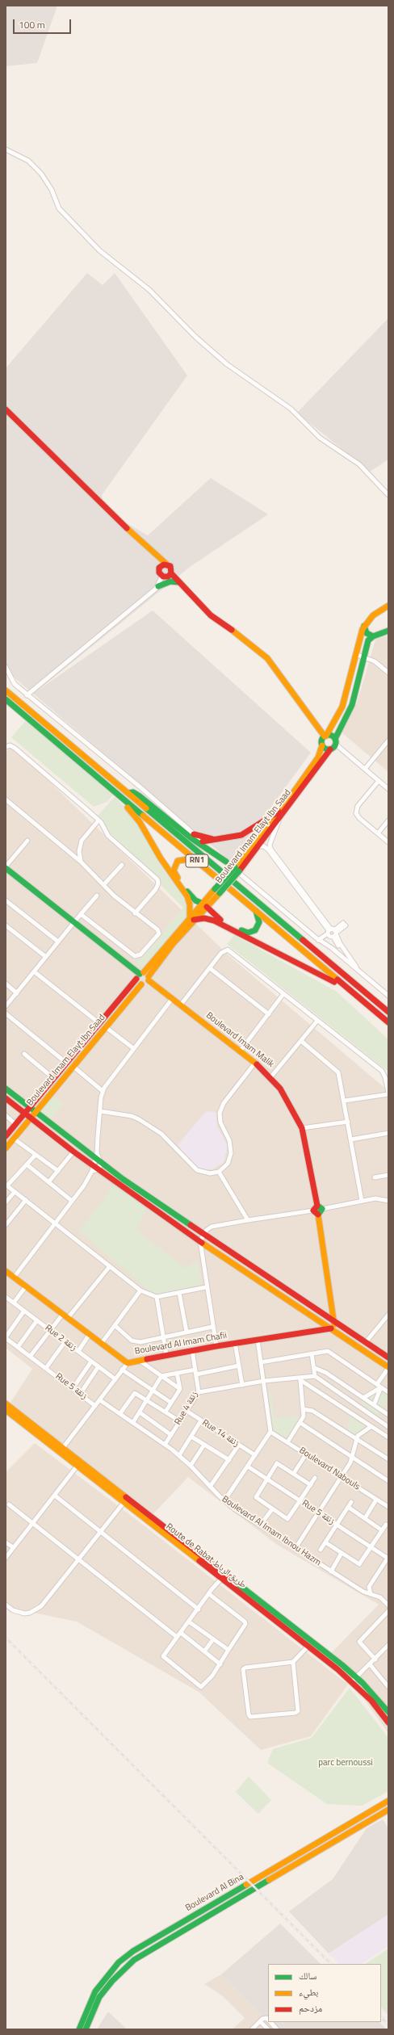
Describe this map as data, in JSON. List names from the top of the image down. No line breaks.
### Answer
{"streets":{"main road":["Boulevard Imam Elayt Ibn Saad","RN1","Boulevard Imam Malik","Boulevard Al Imam Chafii","Route de Rabat طريق الرباط","Boulevard Al Bina"],"street":["Rue 2 زنقة","Rue 5 زنقة","Rue 4 زنقة","Rue 14 زنقة","Boulevard Nabouls","Boulevard Al Imam Ibnou Hazm"]},"crossings":[["Boulevard Imam Elayt Ibn Saad","Boulevard Imam Malik"],["Rue 2 زنقة","Rue 5 زنقة"],["Boulevard Al Imam Chafii","Rue 4 زنقة"],["Rue 4 زنقة","Rue 14 زنقة"],["Rue 4 زنقة","Boulevard Al Imam Ibnou Hazm"]],"parks":["parc bernoussi"],"legend":["سالك","بطيء","مزدحم"],"scale_bar":"100 m"}
